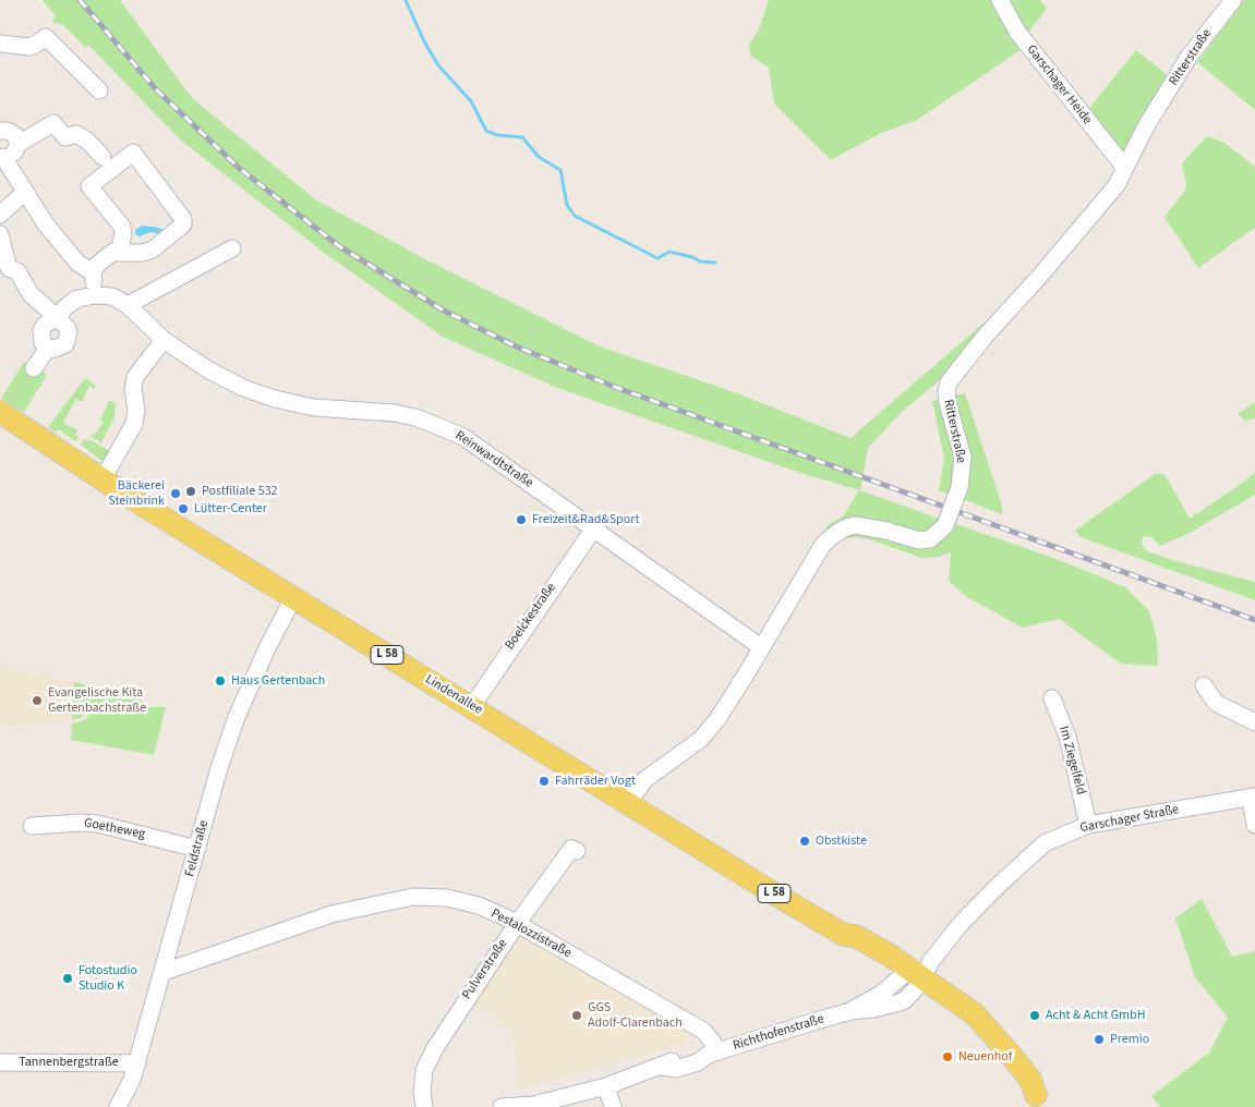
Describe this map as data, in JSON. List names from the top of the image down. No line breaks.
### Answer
{"streets":{"main road":["L 58","Lindenallee"],"street":["Ritterstraße","Garschager Heide","Reinwardtstraße","Boelckestraße","Im Ziegelfeld","Garschager Straße","Goetheweg","Feldstraße","Pestalozzistraße","Pulverstraße","Richthofenstraße","Tannenbergstraße"]},"crossings":[["Ritterstraße","Garschager Heide"],["Ritterstraße","Reinwardtstraße"],["Ritterstraße","Lindenallee"],["Reinwardtstraße","Boelckestraße"],["Boelckestraße","Lindenallee"],["L 58","Lindenallee"],["L 58","Garschager Straße"],["L 58","Richthofenstraße"],["Lindenallee","Garschager Straße"],["Lindenallee","Feldstraße"],["Lindenallee","Richthofenstraße"],["Im Ziegelfeld","Garschager Straße"],["Garschager Straße","Richthofenstraße"],["Goetheweg","Feldstraße"],["Feldstraße","Pestalozzistraße"],["Feldstraße","Tannenbergstraße"],["Pestalozzistraße","Pulverstraße"],["Pestalozzistraße","Richthofenstraße"]],"places":["Postfiliale 532","Bäckerei Steinbrink","Lütter-Center","Freizeit&Rad&Sport","Haus Gertenbach","Evangelische Kita Gertenbachstraße","Fahrräder Vogt","Obstkiste","Fotostudio Studio K","GGS Adolf-Clarenbach","Acht & Acht GmbH","Premio","Neuenhof"]}
